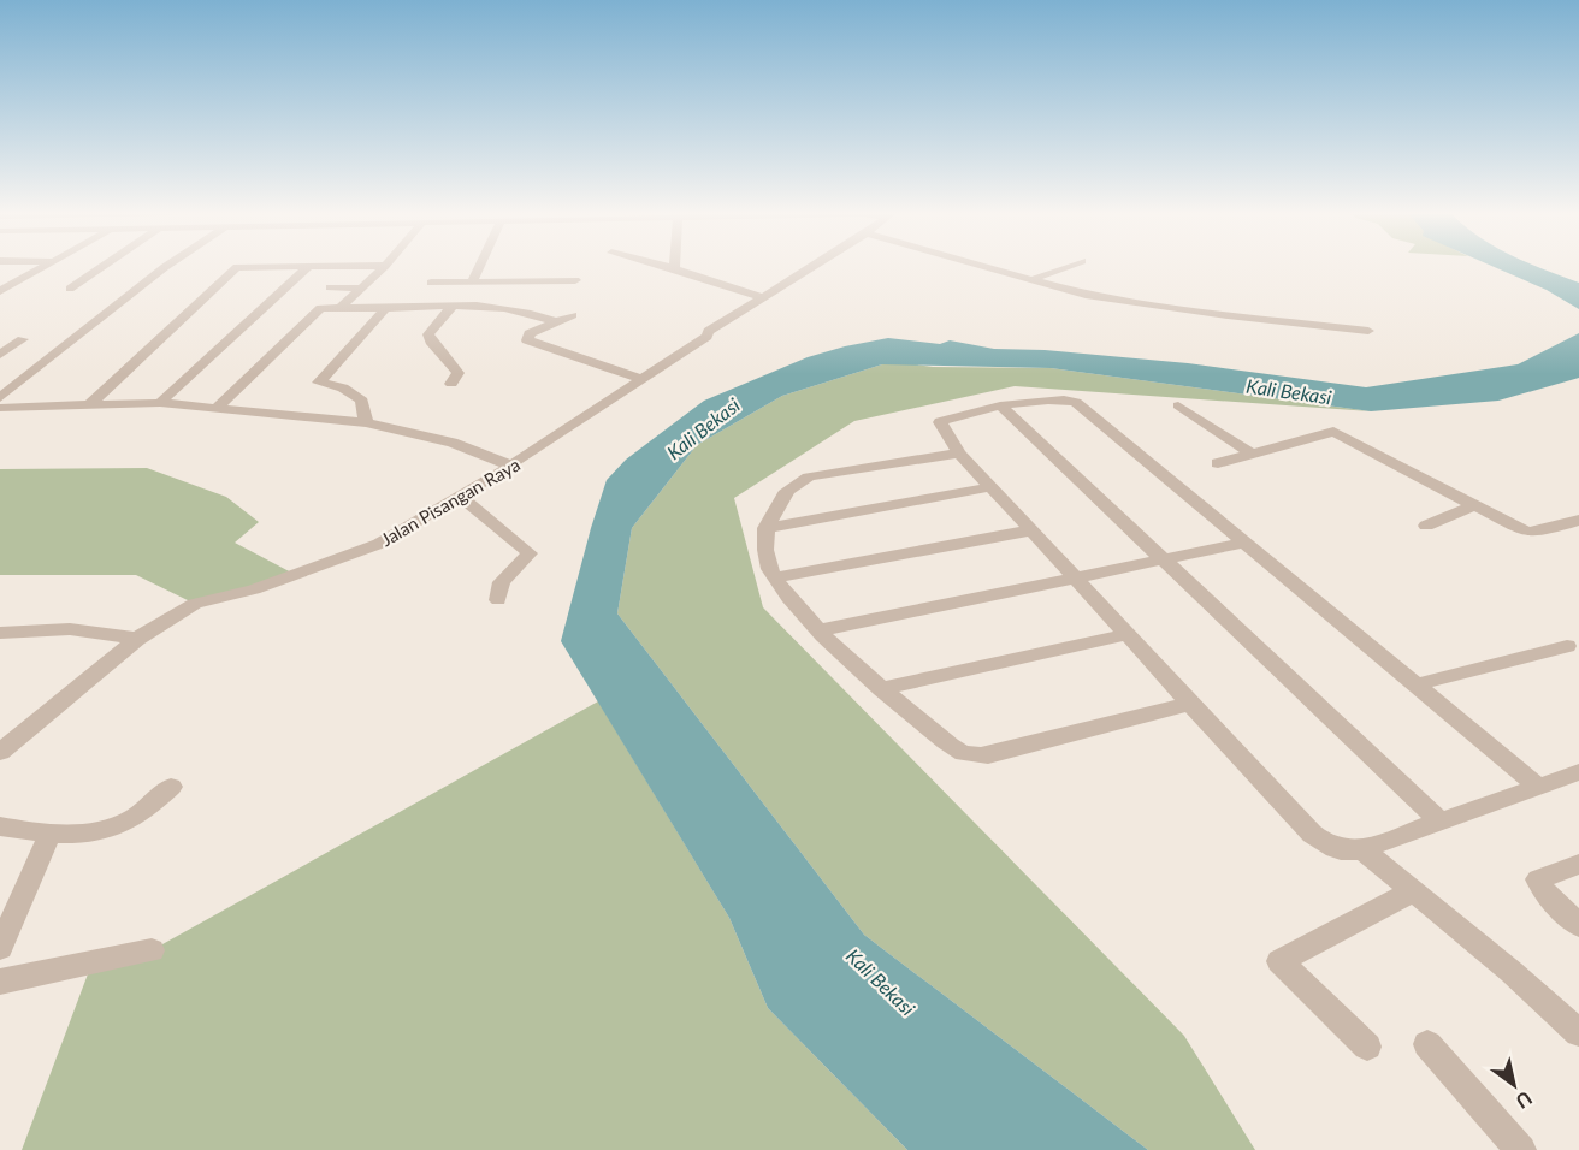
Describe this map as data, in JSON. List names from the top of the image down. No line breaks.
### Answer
{"streets":{"street":["Jalan Pisangan Raya"]},"water":["Kali Bekasi"],"north":"bottom right"}
